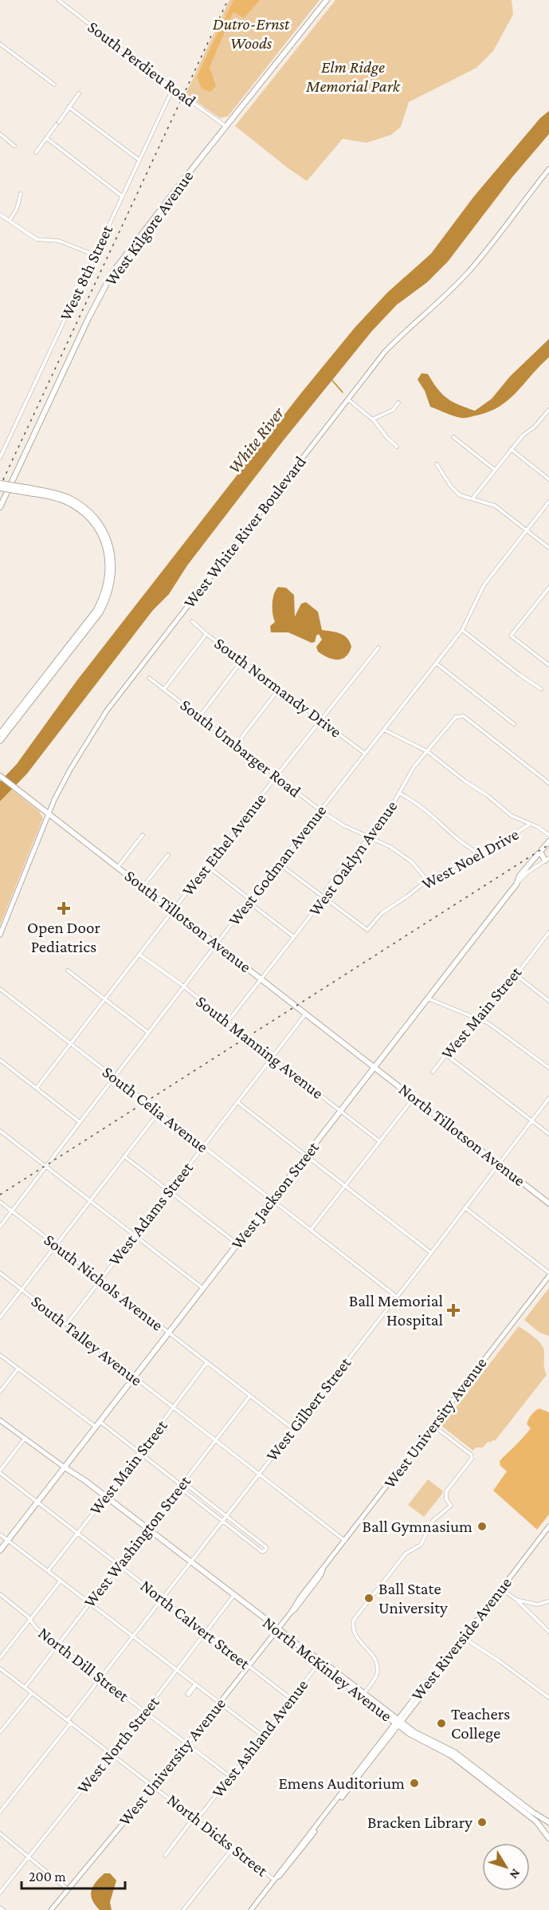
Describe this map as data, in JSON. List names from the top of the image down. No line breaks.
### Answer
{"streets":{"main road":["West Kilgore Avenue","South Tillotson Avenue","North Tillotson Avenue","West Jackson Street","North McKinley Avenue"],"street":["South Perdieu Road","West 8th Street","West White River Boulevard","South Normandy Drive","South Umbarger Road","West Ethel Avenue","West Oaklyn Avenue","West Noel Drive","West Godman Avenue","West Main Street","South Manning Avenue","South Celia Avenue","West Adams Street","South Nichols Avenue","South Talley Avenue","West Gilbert Street","West University Avenue","West Washington Street","North Calvert Street","West Riverside Avenue","North Dill Street","West Ashland Avenue","West North Street","North Dicks Street"]},"crossings":[["South Perdieu Road","West Kilgore Avenue"],["South Perdieu Road","West 8th Street"],["West White River Boulevard","South Tillotson Avenue"],["South Normandy Drive","West Ethel Avenue"],["South Normandy Drive","West Godman Avenue"],["South Umbarger Road","West Ethel Avenue"],["South Umbarger Road","West Oaklyn Avenue"],["South Umbarger Road","West Noel Drive"],["South Umbarger Road","West Godman Avenue"],["West Ethel Avenue","South Tillotson Avenue"],["West Ethel Avenue","South Manning Avenue"],["West Ethel Avenue","South Celia Avenue"],["West Oaklyn Avenue","West Noel Drive"],["West Oaklyn Avenue","South Tillotson Avenue"],["West Oaklyn Avenue","South Manning Avenue"],["West Godman Avenue","South Tillotson Avenue"],["West Godman Avenue","South Manning Avenue"],["West Godman Avenue","South Celia Avenue"],["West Godman Avenue","South Nichols Avenue"],["South Tillotson Avenue","North Tillotson Avenue"],["South Tillotson Avenue","West Jackson Street"],["South Tillotson Avenue","West Adams Street"],["West Main Street","South Nichols Avenue"],["West Main Street","South Talley Avenue"],["West Main Street","North Calvert Street"],["West Main Street","North McKinley Avenue"],["South Manning Avenue","West Jackson Street"],["South Manning Avenue","West Adams Street"],["South Celia Avenue","West Jackson Street"],["South Celia Avenue","West Adams Street"],["South Celia Avenue","West Gilbert Street"],["North Tillotson Avenue","West Jackson Street"],["North Tillotson Avenue","West Gilbert Street"],["West Jackson Street","South Nichols Avenue"],["West Jackson Street","South Talley Avenue"],["West Jackson Street","North Calvert Street"],["West Jackson Street","North McKinley Avenue"],["West Adams Street","South Nichols Avenue"],["West Adams Street","South Talley Avenue"],["South Nichols Avenue","West Gilbert Street"],["South Nichols Avenue","West Washington Street"],["South Talley Avenue","West Gilbert Street"],["South Talley Avenue","West University Avenue"],["South Talley Avenue","West Washington Street"],["West Gilbert Street","North Calvert Street"],["West Gilbert Street","North Dill Street"],["West Gilbert Street","North McKinley Avenue"],["West Gilbert Street","North Dicks Street"],["West University Avenue","North Calvert Street"],["West University Avenue","North Dill Street"],["West University Avenue","North McKinley Avenue"],["West University Avenue","North Dicks Street"],["West Washington Street","North Calvert Street"],["West Washington Street","North Dill Street"],["West Washington Street","North McKinley Avenue"],["West Washington Street","North Dicks Street"],["North Calvert Street","West Ashland Avenue"],["North Calvert Street","West North Street"],["West Riverside Avenue","North McKinley Avenue"],["North Dill Street","West Ashland Avenue"],["North Dill Street","West North Street"],["North McKinley Avenue","West Ashland Avenue"],["North McKinley Avenue","West North Street"],["West Ashland Avenue","North Dicks Street"],["West North Street","North Dicks Street"]],"water":["White River"],"parks":["Dutro-Ernst Woods","Elm Ridge Memorial Park"],"places":{"health":["Open Door Pediatrics","Ball Memorial Hospital"],"other":["Ball Gymnasium","Ball State University","Teachers College","Emens Auditorium","Bracken Library"]},"scale_bar":"200 m","north":"bottom right"}
